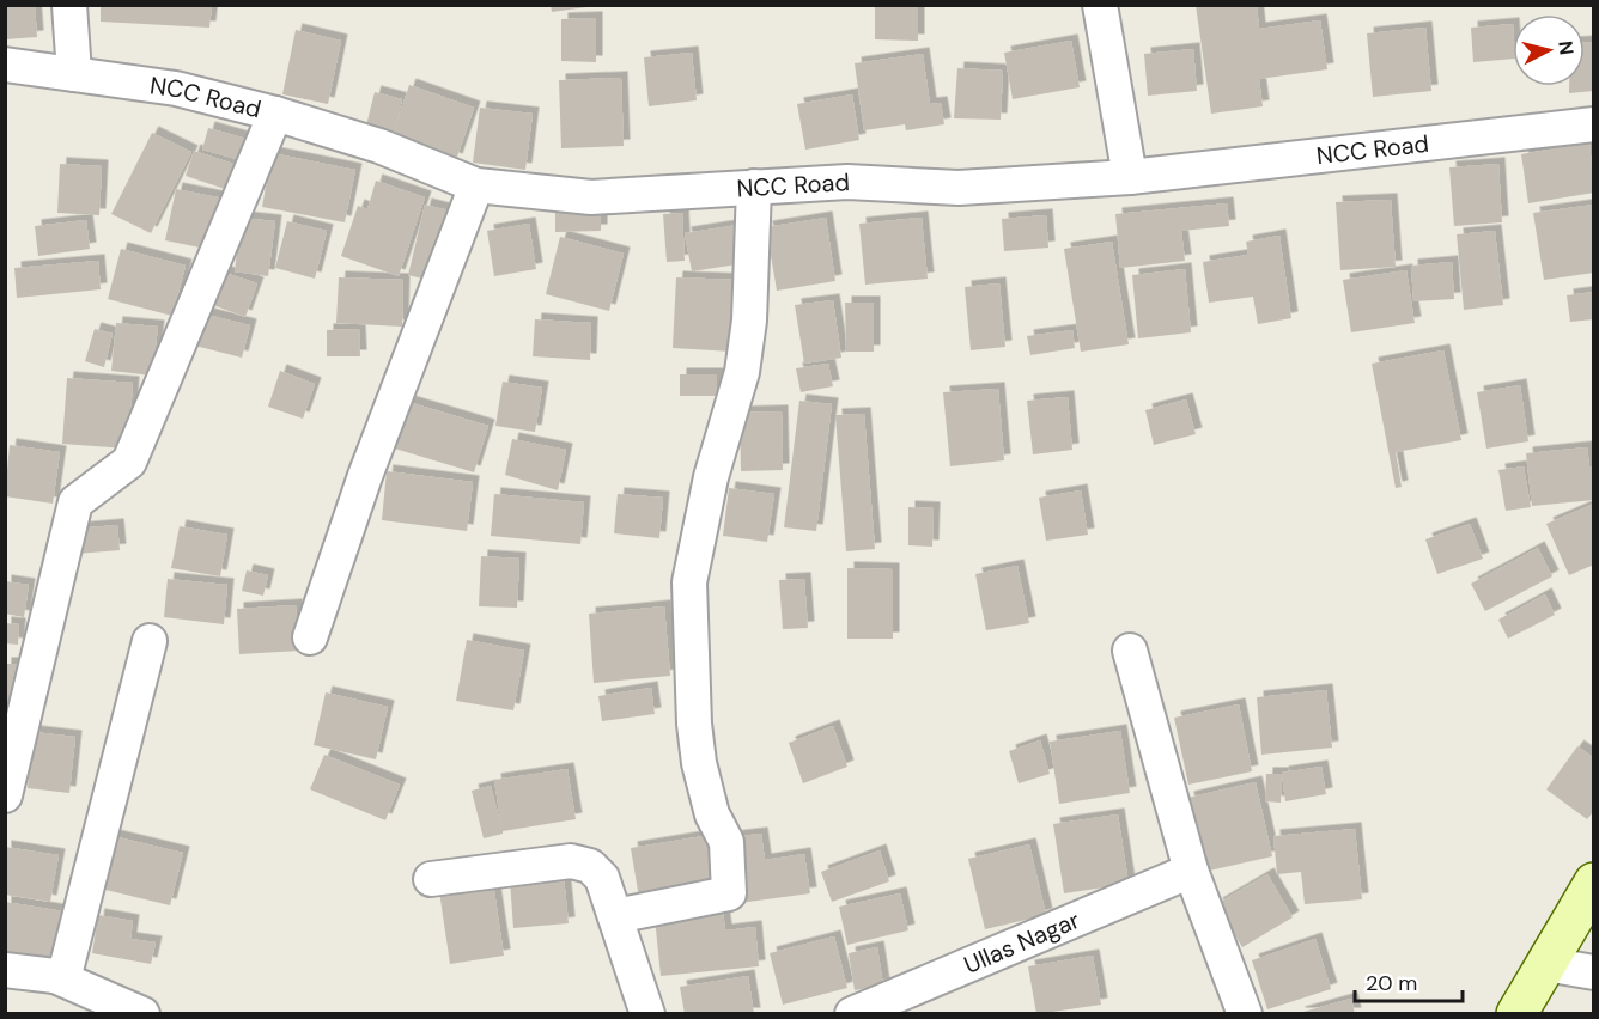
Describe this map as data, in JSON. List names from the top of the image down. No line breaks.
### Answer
{"streets":{"street":["NCC Road","Ullas Nagar"]},"scale_bar":"20 m","north":"right"}
